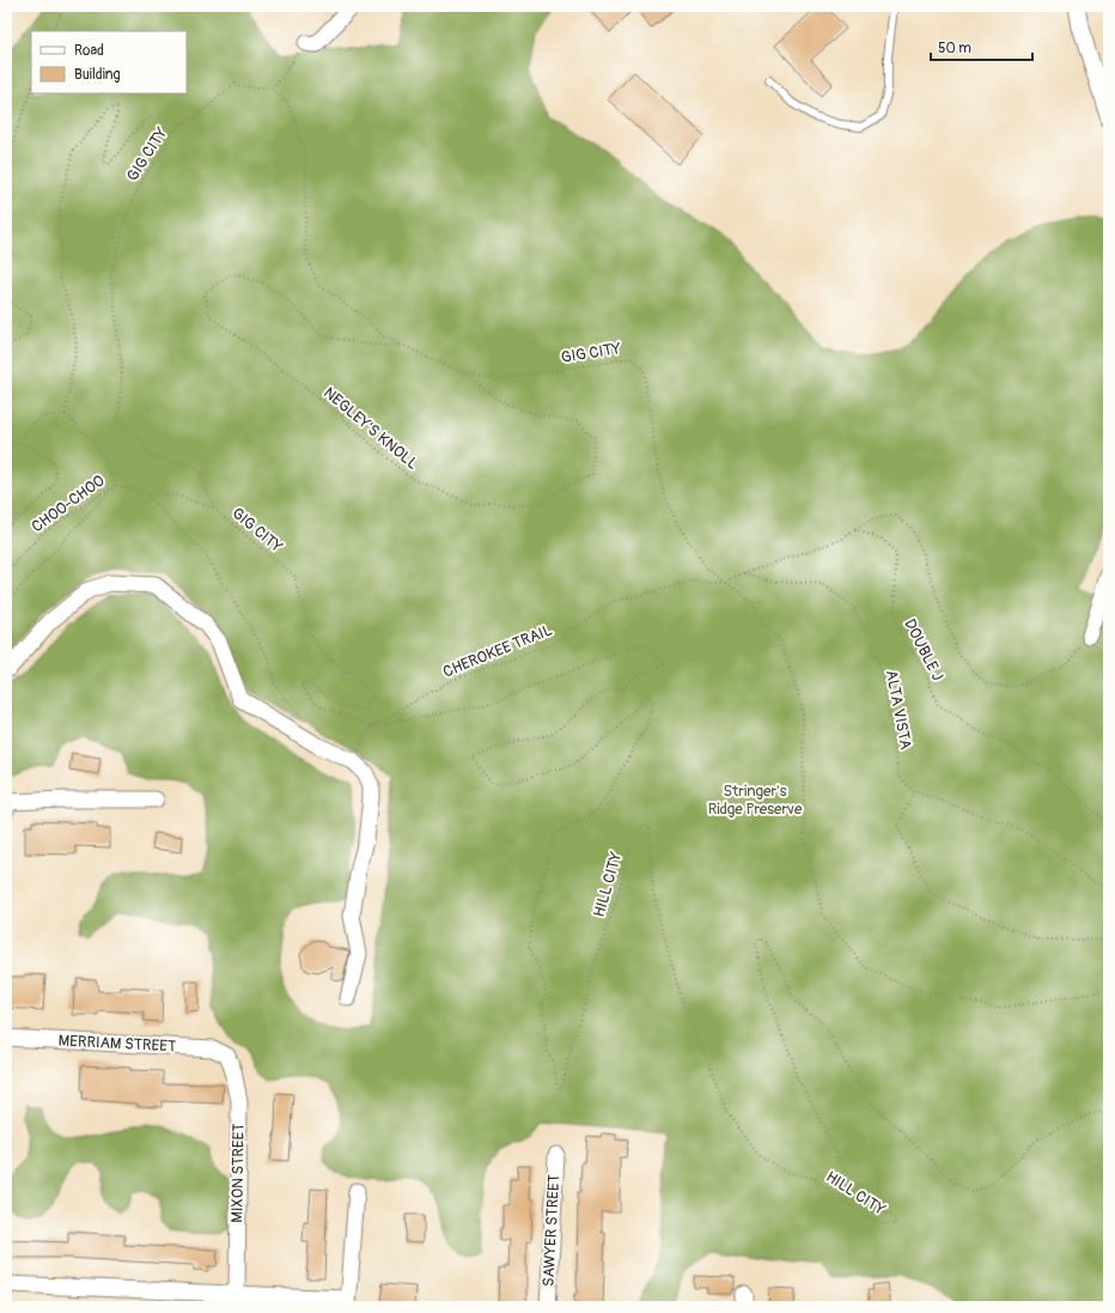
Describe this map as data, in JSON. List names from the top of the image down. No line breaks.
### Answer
{"streets":{"street":["MERRIAM STREET","MIXON STREET","SAWYER STREET"],"path":["GIG CITY","NEGLEY'S KNOLL","CHOO-CHOO","DOUBLE J","CHEROKEE TRAIL","ALTA VISTA","HILL CITY"]},"crossings":[["GIG CITY","NEGLEY'S KNOLL"],["GIG CITY","CHEROKEE TRAIL"],["GIG CITY","HILL CITY"],["CHEROKEE TRAIL","HILL CITY"],["MERRIAM STREET","MIXON STREET"]],"parks":["Stringer's Ridge Preserve"],"legend":["Road","Building"],"scale_bar":"50 m"}
